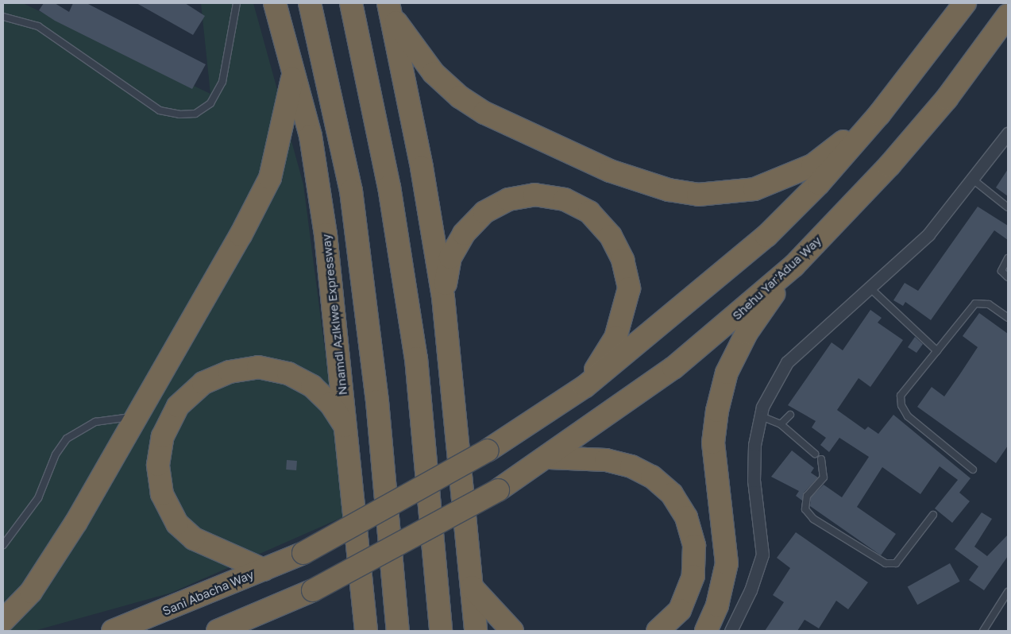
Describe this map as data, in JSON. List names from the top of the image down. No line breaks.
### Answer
{"streets":{"highway":["Shehu Yar'Adua Way","Nnamdi Azikiwe Expressway","Sani Abacha Way"]}}
